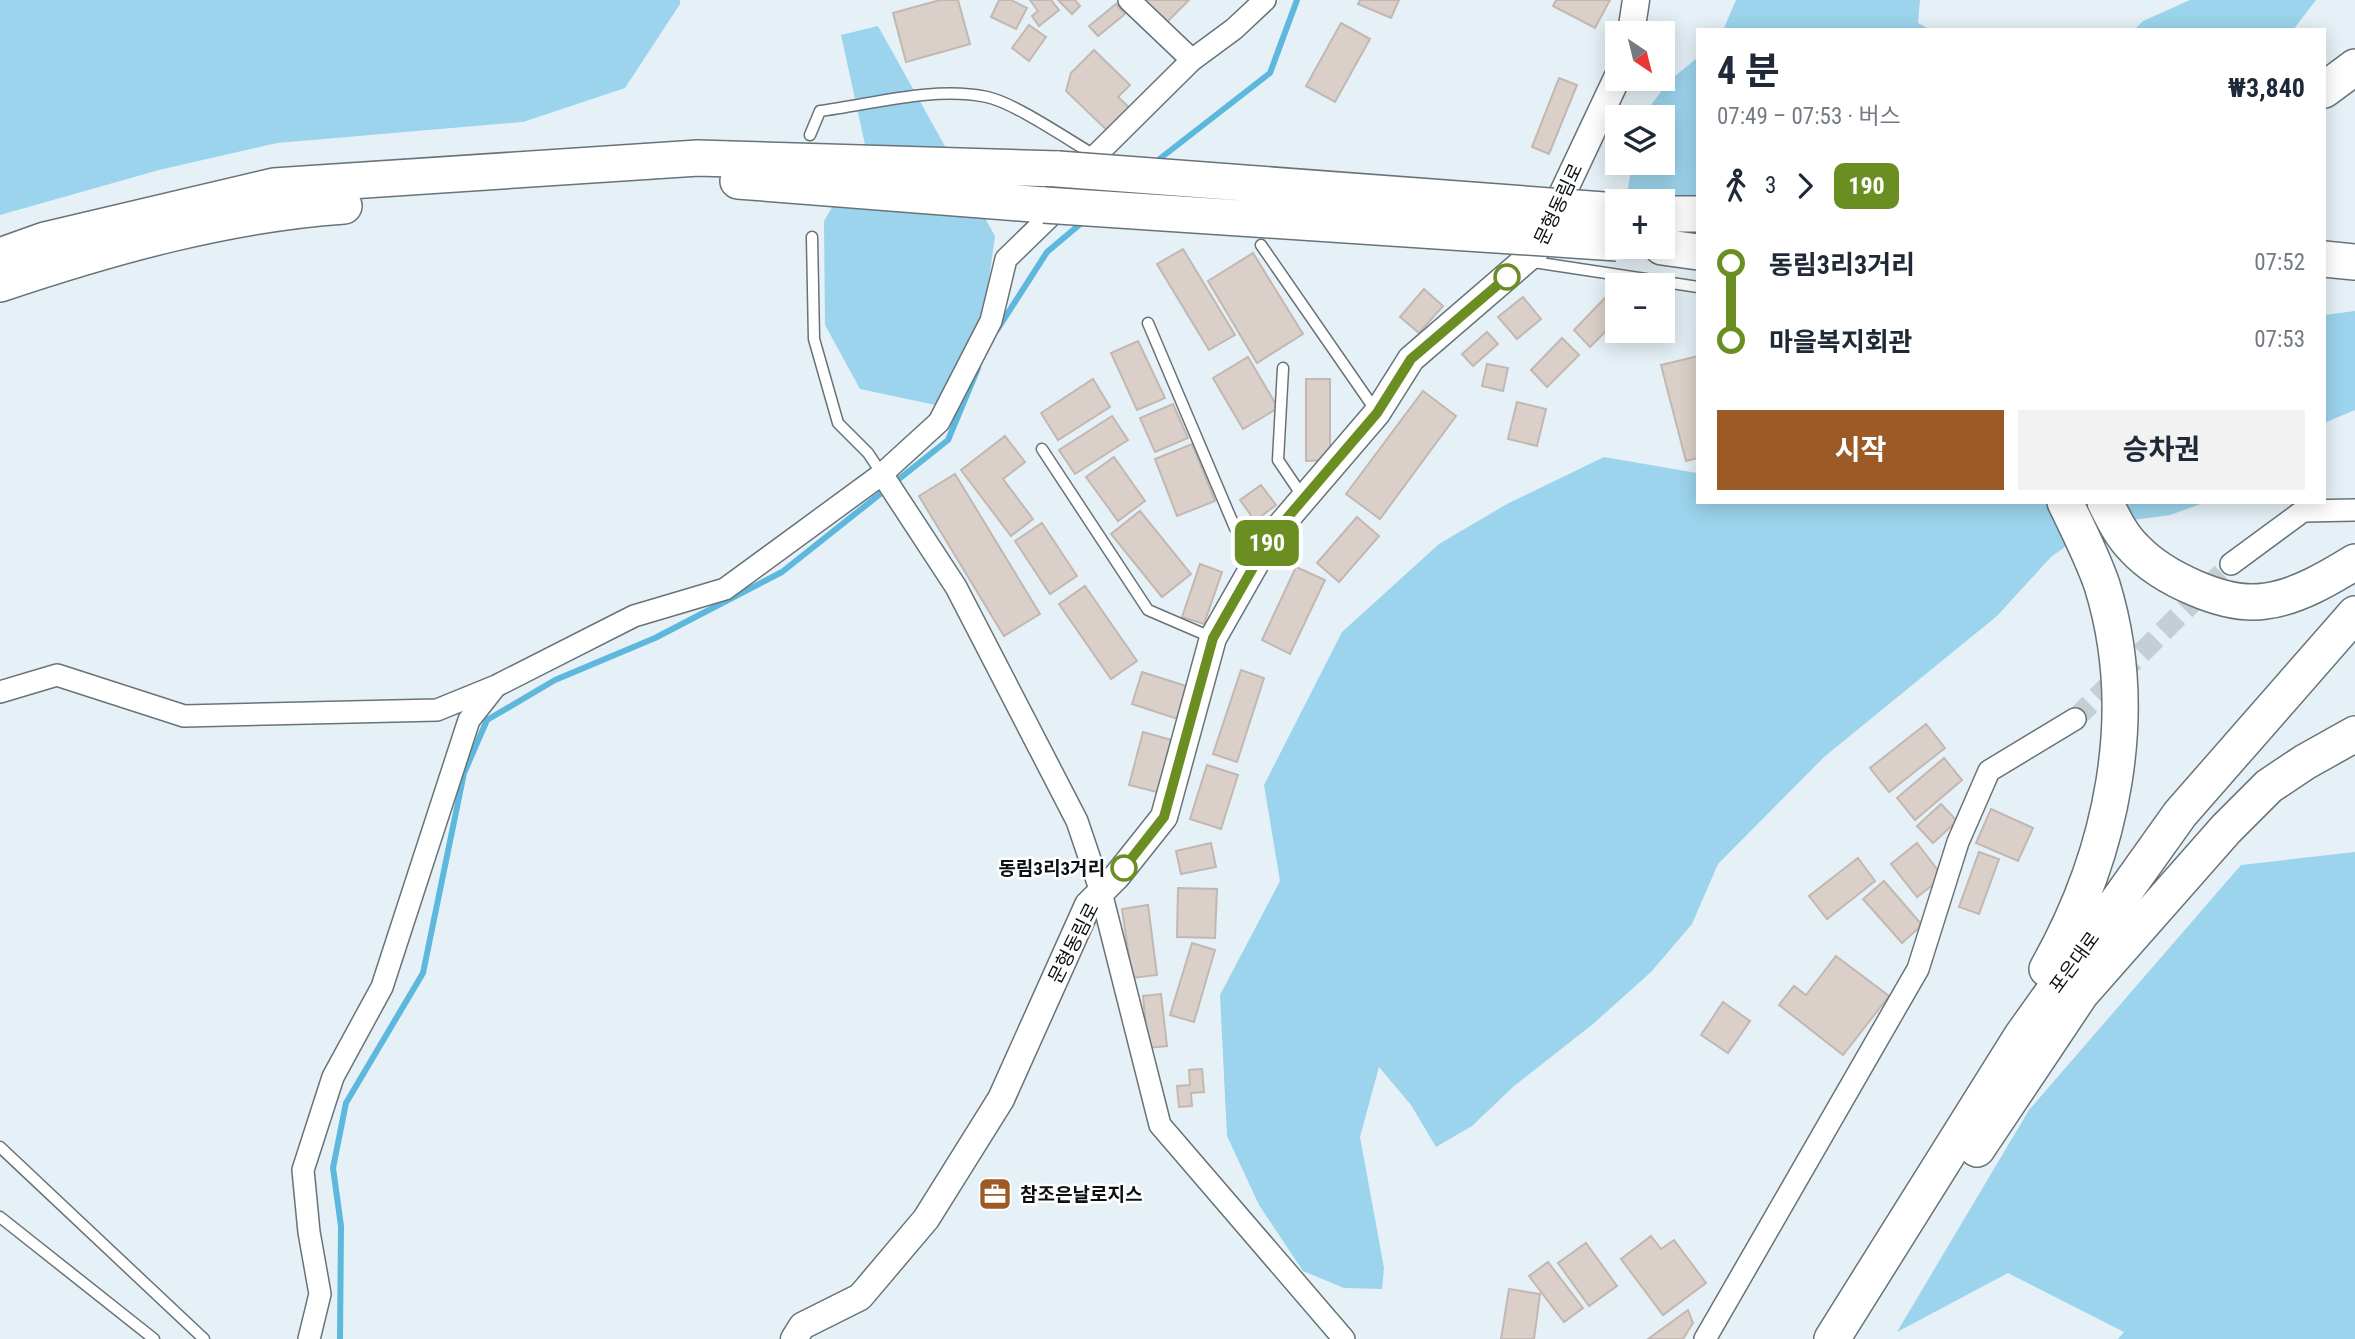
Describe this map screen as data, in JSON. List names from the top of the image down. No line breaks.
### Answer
{"streets":{"highway":["포은대로"],"street":["문형동림로"]},"places":{"other":["동림3리3거리"],"office":["참조은날로지스"]},"lines":["bus line 190"],"north":"bottom right","page":{"on_map":"190","map_buttons":["+","−"],"heading":["4 분","07:49 – 07:53 · 버스","₩3,840"],"legs":["3","190"],"list":[{"name":"동림3리3거리","value":"07:52"},{"name":"마을복지회관","value":"07:53"}],"buttons":["시작","승차권"]}}
